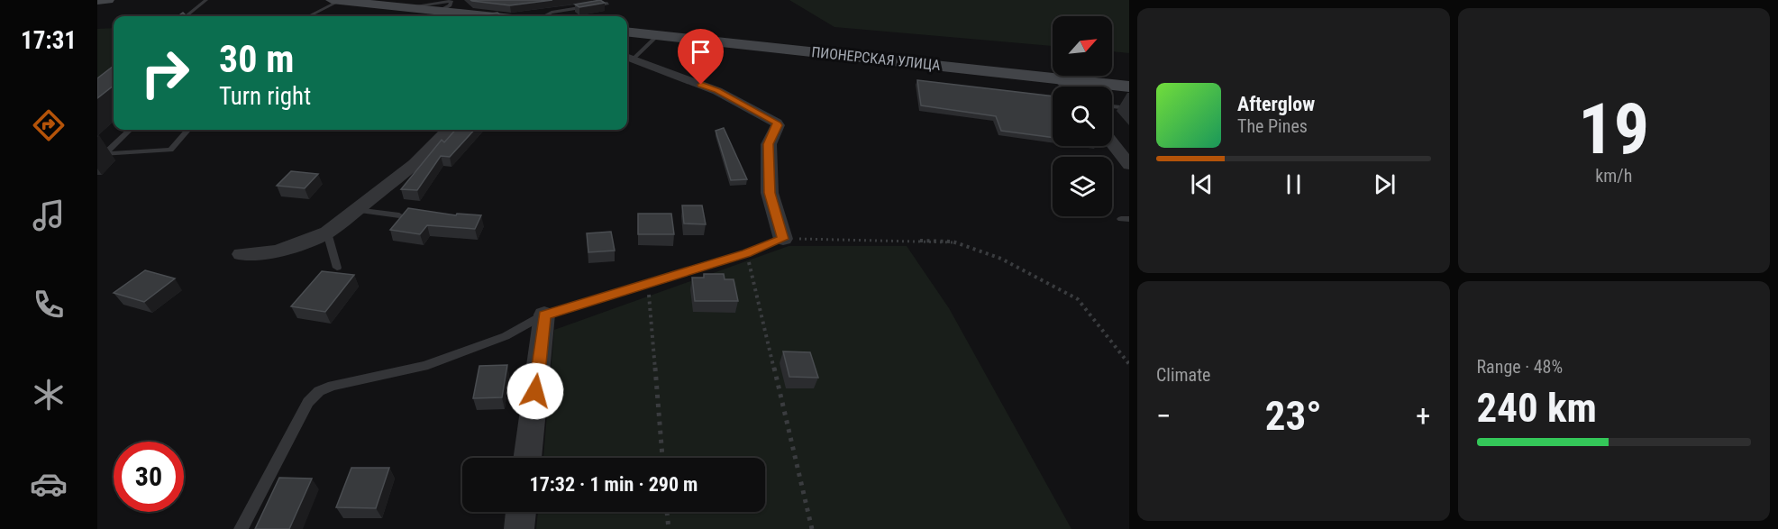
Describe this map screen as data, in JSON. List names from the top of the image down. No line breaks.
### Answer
{"streets":{"street":["ПИОНЕРСКАЯ УЛИЦА"]},"north":"top right","page":{"tabs":"17:31","tile":[["19","km/h"],"Climate",["Range · 48%","240 km"]],"turn":["30 m","Turn right"],"song":["Afterglow","The Pines"],"heat":["−","23°","+"],"limit":"30","trip":"17:32 · 1 min · 290 m"}}
